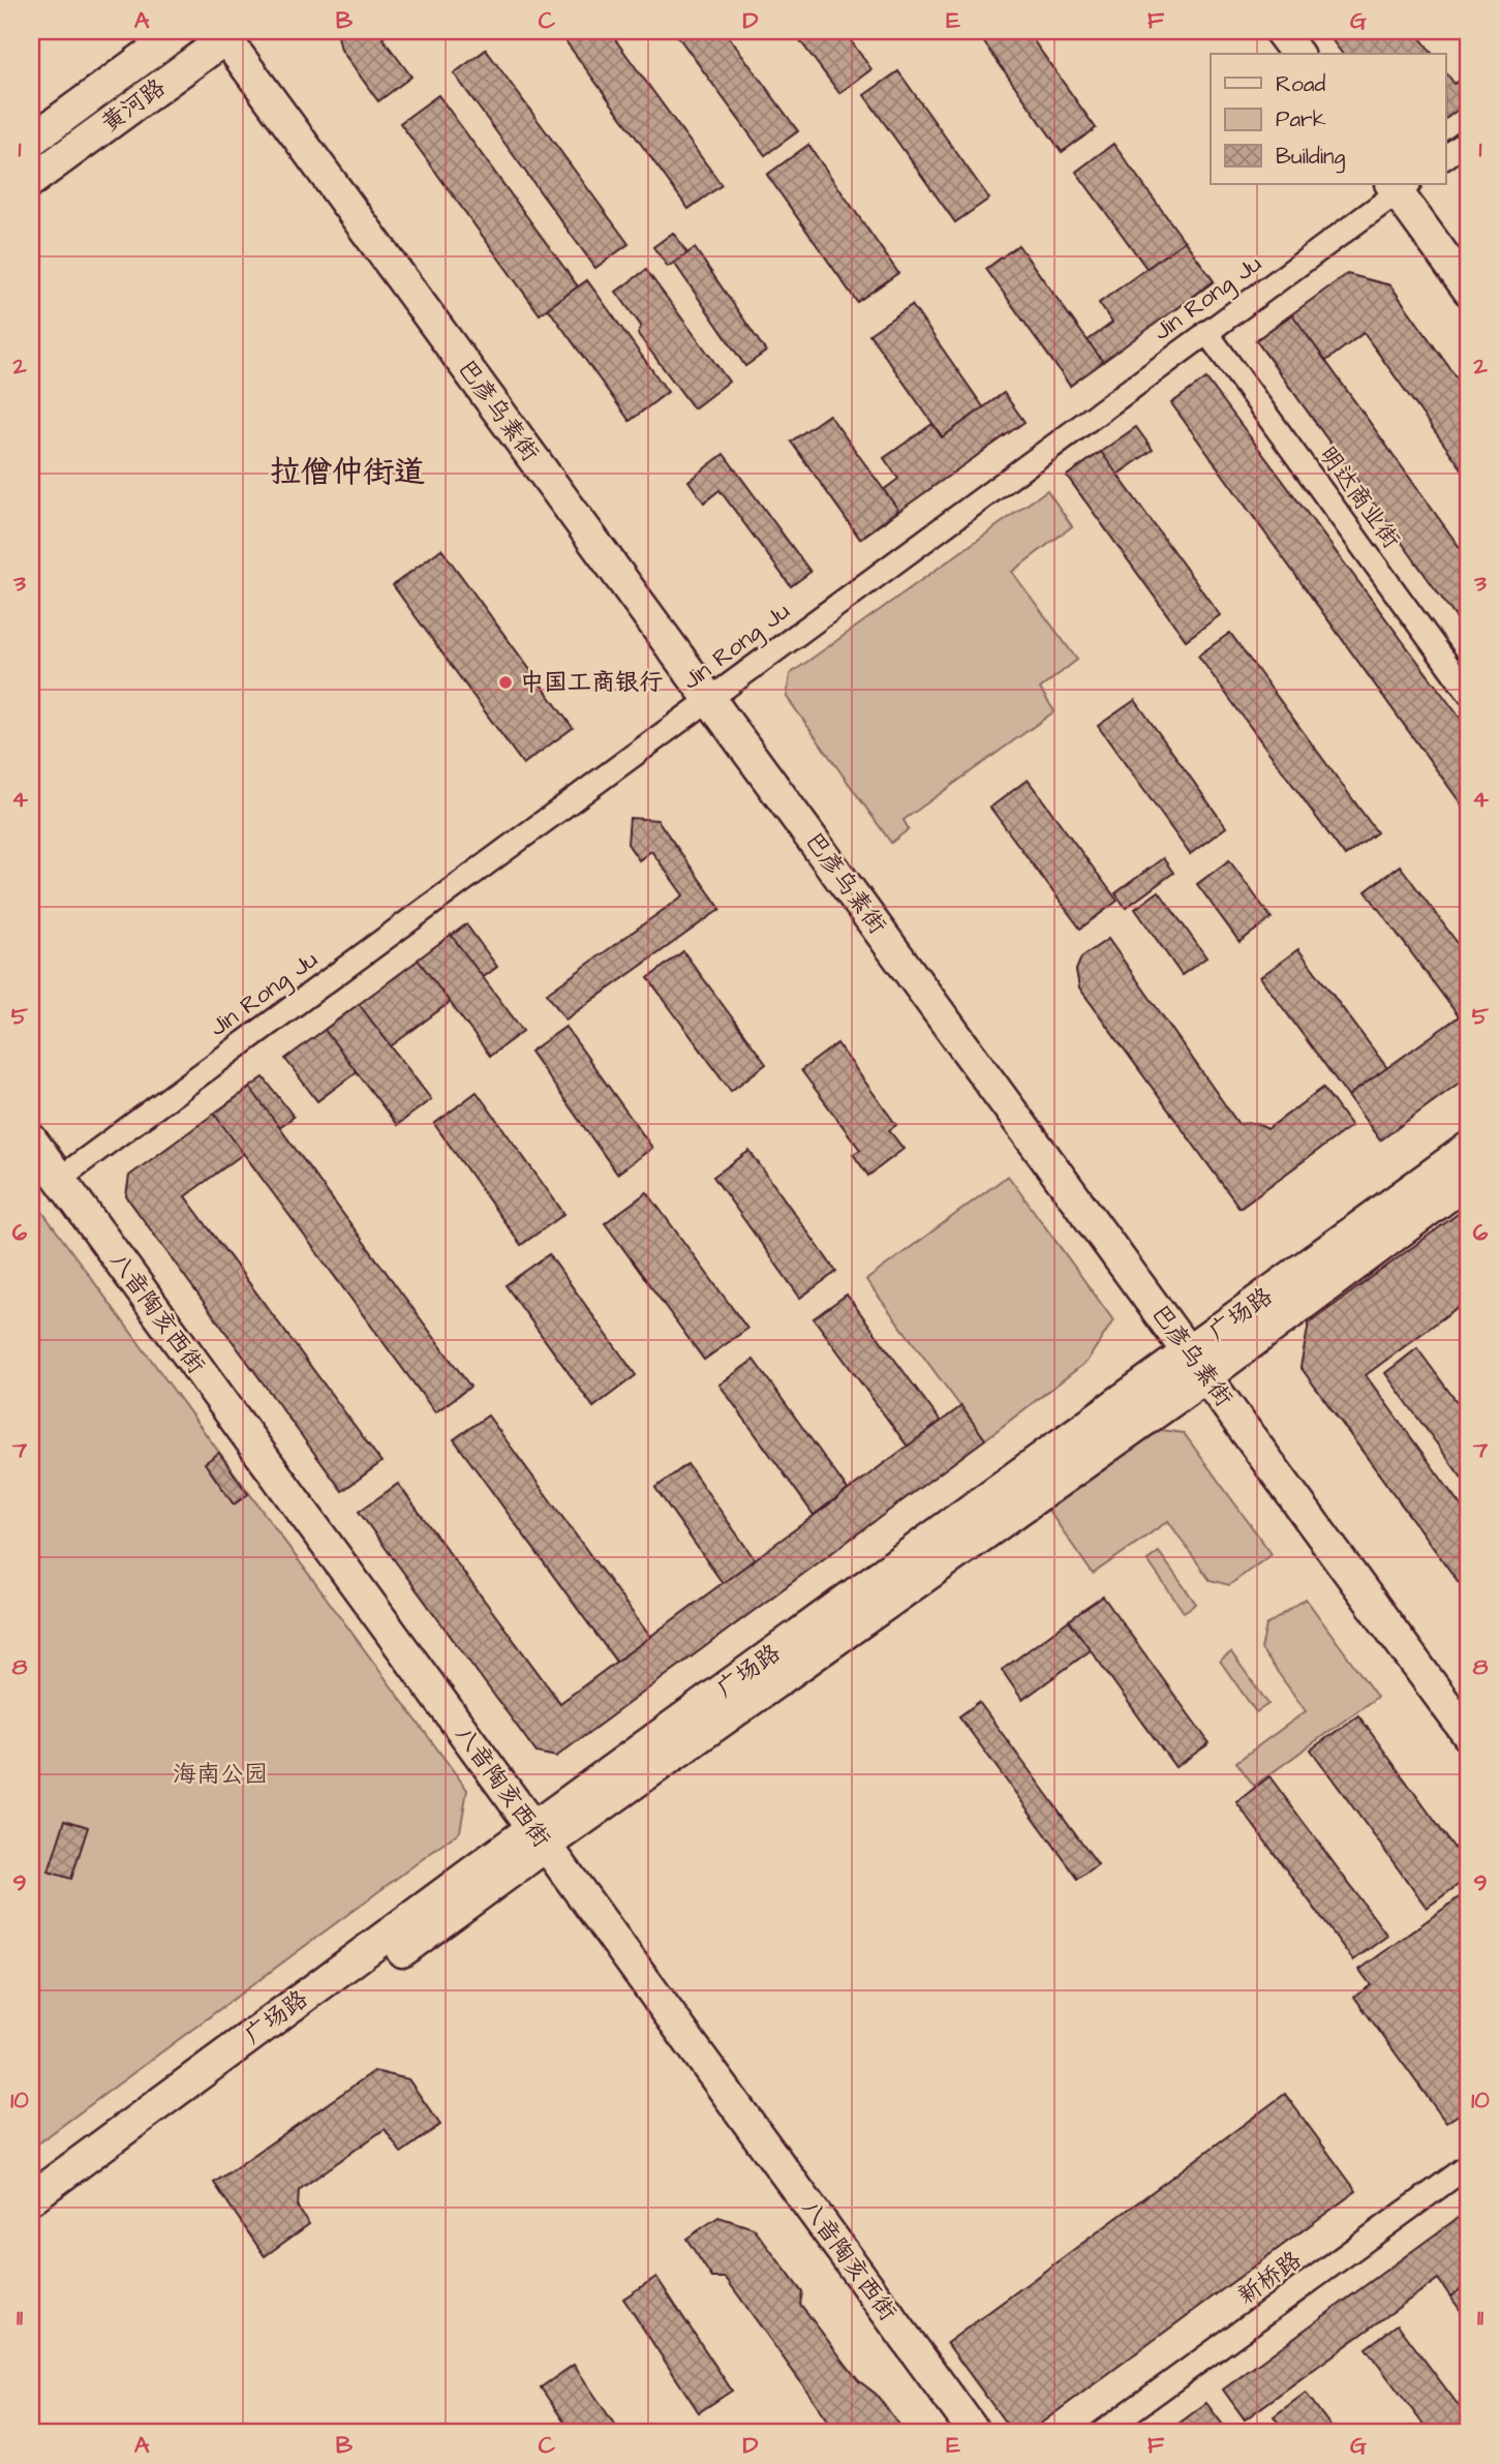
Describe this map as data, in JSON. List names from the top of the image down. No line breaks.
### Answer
{"streets":{"street":["黄河路","Jin Rong Ju","巴彦乌素街","明达商业街","八音陶亥西街","广场路","新桥路"]},"crossings":[["黄河路","巴彦乌素街"],["Jin Rong Ju","巴彦乌素街"],["Jin Rong Ju","明达商业街"],["Jin Rong Ju","八音陶亥西街"],["巴彦乌素街","广场路"],["八音陶亥西街","广场路"]],"districts":["拉僧仲街道"],"parks":["海南公园"],"places":["中国工商银行"],"legend":["Road","Park","Building"],"grid":{"columns":["A","B","C","D","E","F","G"],"rows":["1","2","3","4","5","6","7","8","9","10","11"]}}
